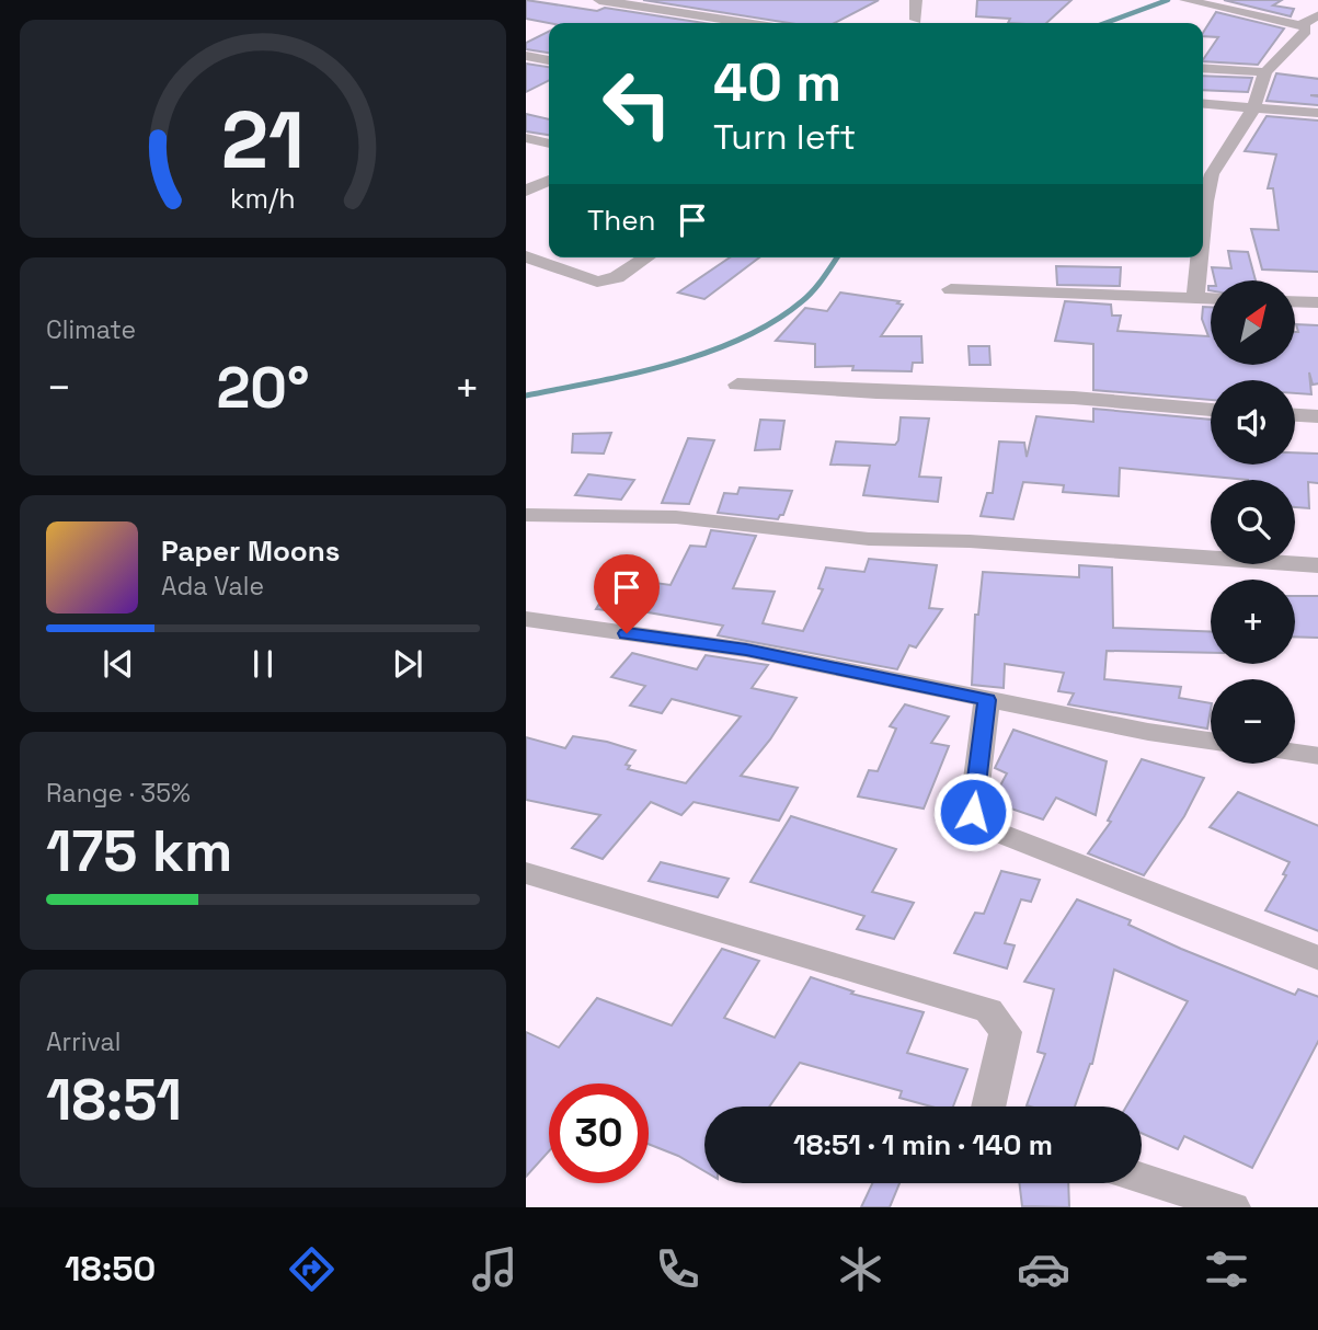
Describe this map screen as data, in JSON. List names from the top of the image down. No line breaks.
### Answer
{"north":"top right","page":{"turn":["40 m","Turn left"],"then":"Then","tile":["Climate",["Range · 35%","175 km"],["Arrival","18:51"]],"map_buttons":["+","−"],"heat":["−","20°","+"],"song":["Paper Moons","Ada Vale"],"limit":"30","trip":"18:51 · 1 min · 140 m","tabs":"18:50","gauge":["21","km/h"]}}
